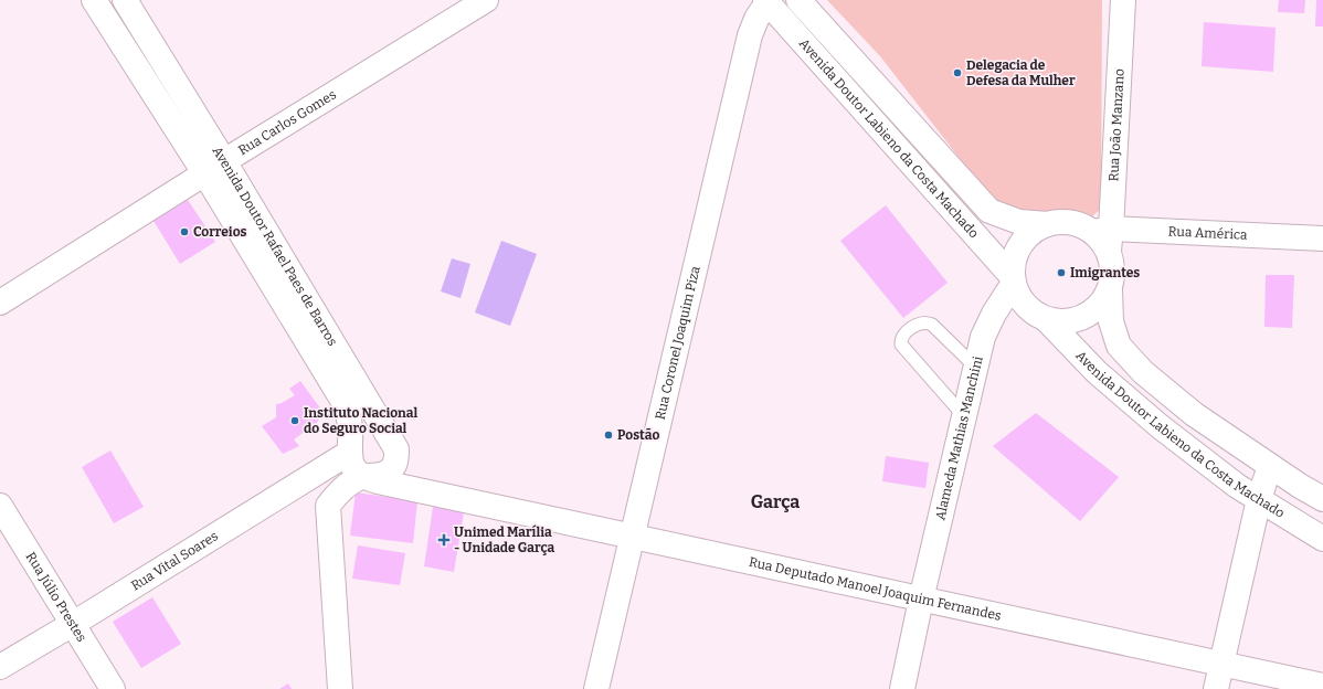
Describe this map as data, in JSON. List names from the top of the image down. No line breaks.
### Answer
{"streets":{"main road":["Rua Carlos Gomes","Rua João Manzano","Avenida Doutor Labieno da Costa Machado","Rua América","Avenida Doutor Rafael Paes de Barros","Rua Coronel Joaquim Piza","Alameda Mathias Manchini","Rua Vital Soares","Rua Deputado Manoel Joaquim Fernandes","Rua Júlio Prestes"]},"crossings":[["Rua Carlos Gomes","Avenida Doutor Rafael Paes de Barros"],["Rua João Manzano","Avenida Doutor Labieno da Costa Machado"],["Rua João Manzano","Rua América"],["Rua João Manzano","Alameda Mathias Manchini"],["Avenida Doutor Labieno da Costa Machado","Rua América"],["Avenida Doutor Labieno da Costa Machado","Rua Coronel Joaquim Piza"],["Avenida Doutor Labieno da Costa Machado","Alameda Mathias Manchini"],["Rua América","Alameda Mathias Manchini"],["Avenida Doutor Rafael Paes de Barros","Rua Vital Soares"],["Avenida Doutor Rafael Paes de Barros","Rua Deputado Manoel Joaquim Fernandes"],["Rua Coronel Joaquim Piza","Rua Deputado Manoel Joaquim Fernandes"],["Alameda Mathias Manchini","Rua Deputado Manoel Joaquim Fernandes"],["Rua Vital Soares","Rua Júlio Prestes"]],"districts":["Garça"],"places":{"other":["Delegacia de Defesa da Mulher","Correios","Imigrantes","Instituto Nacional do Seguro Social","Postão"],"health":["Unimed Marília - Unidade Garça"]}}
